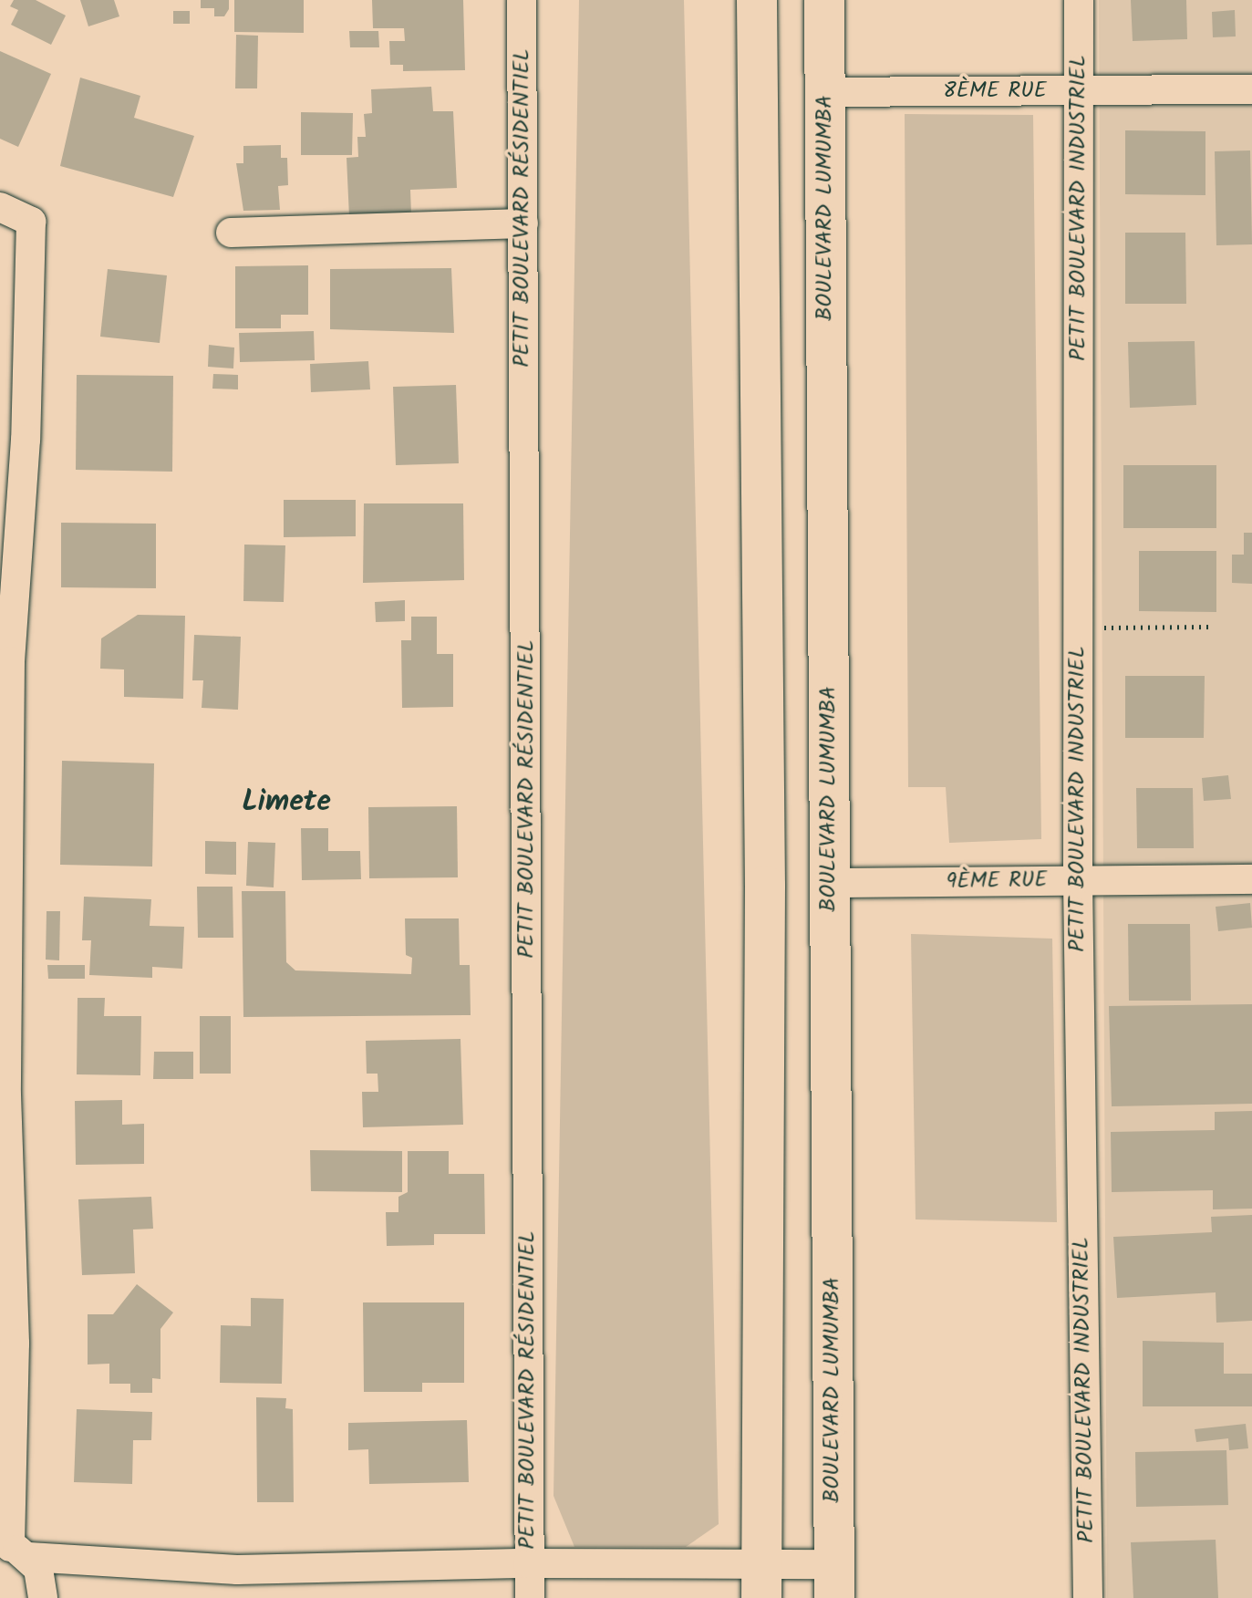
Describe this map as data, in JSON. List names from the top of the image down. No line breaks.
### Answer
{"streets":{"highway":["BOULEVARD LUMUMBA"],"street":["8ÈME RUE","PETIT BOULEVARD RÉSIDENTIEL","PETIT BOULEVARD INDUSTRIEL","9ÈME RUE"]},"crossings":[["8ÈME RUE","BOULEVARD LUMUMBA"],["8ÈME RUE","PETIT BOULEVARD INDUSTRIEL"],["BOULEVARD LUMUMBA","9ÈME RUE"],["PETIT BOULEVARD INDUSTRIEL","9ÈME RUE"]],"districts":["Limete"]}
